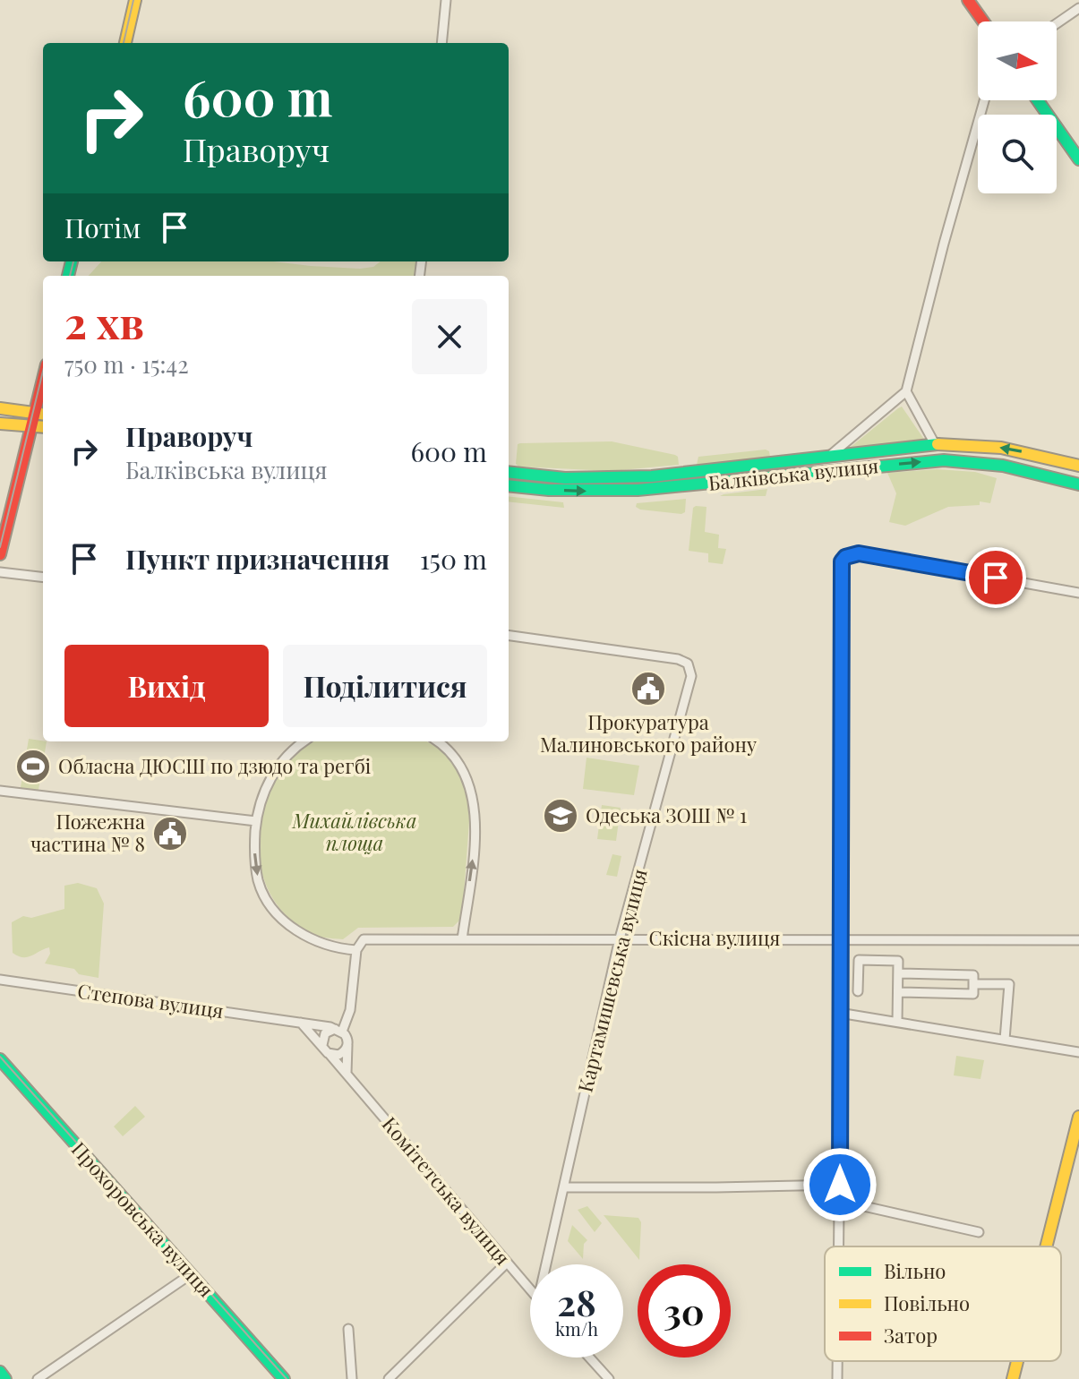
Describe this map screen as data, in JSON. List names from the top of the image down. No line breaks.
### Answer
{"streets":{"main road":["Балківська вулиця","Прохоровська вулиця"],"street":["Cкісна вулиця","Картамишевська вулиця","Степова вулиця","Комітетська вулиця"]},"crossings":[["Cкісна вулиця","Картамишевська вулиця"],["Степова вулиця","Комітетська вулиця"]],"parks":["Михайлівська площа"],"places":{"public building":["Прокуратура Малиновського району","Пожежна частина № 8"],"sports":["Обласна ДЮСШ по дзюдо та регбі"],"school or university":["Одеська ЗОШ № 1"]},"legend":["Вільно","Повільно","Затор"],"north":"right","page":{"turn":["600 m","Праворуч"],"then":"Потім","heading":["2 хв","750 m · 15:42"],"list":[{"name":"Праворуч","note":"Балківська вулиця","value":"600 m"},{"name":"Пункт призначення","value":"150 m"}],"buttons":["Вихід","Поділитися"],"speed":"28 km/h","limit":"30"}}
